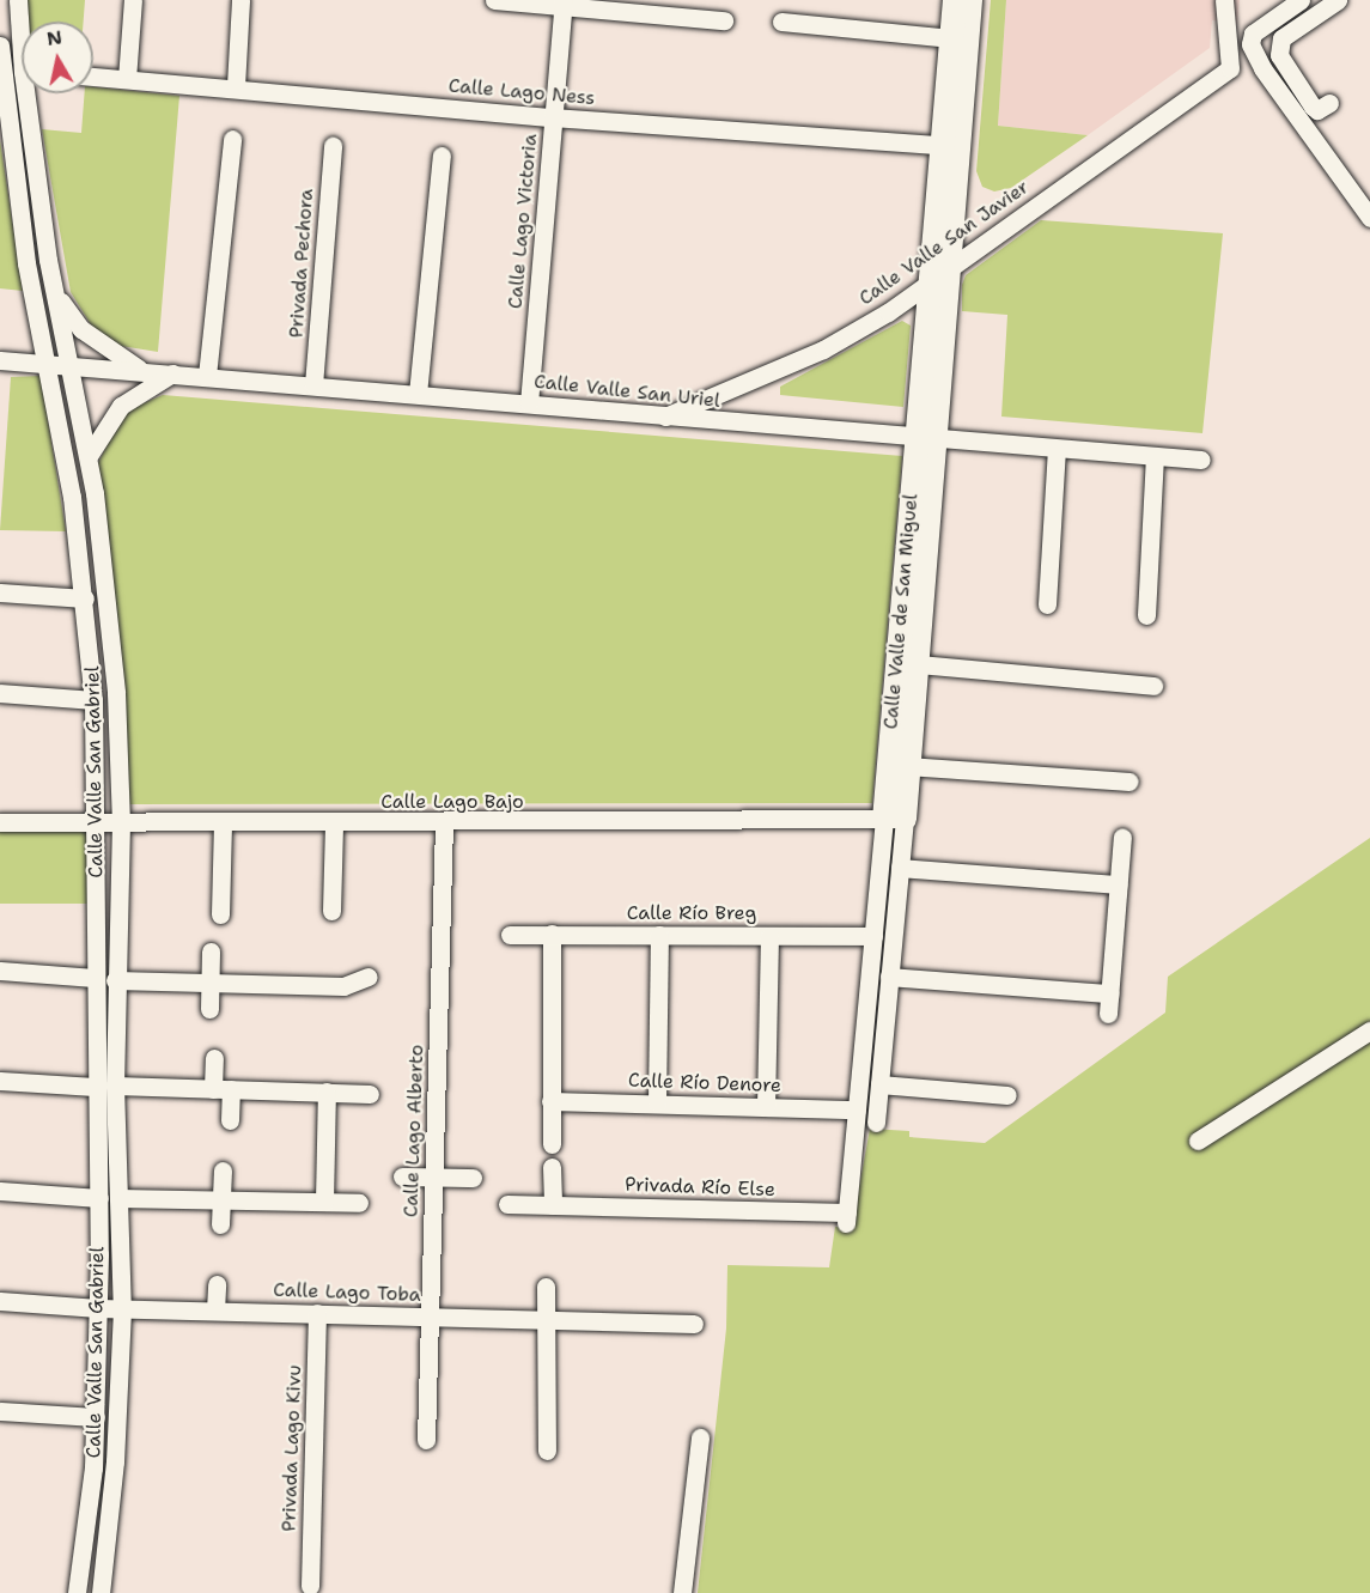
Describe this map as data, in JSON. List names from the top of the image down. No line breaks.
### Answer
{"streets":{"street":["Calle Lago Ness","Calle Lago Victoria","Calle Valle San Javier","Privada Pechora","Calle Valle San Uriel","Calle Valle de San Miguel","Calle Valle San Gabriel","Calle Lago Bajo","Calle Río Breg","Calle Río Denore","Calle Lago Alberto","Privada Río Else","Calle Lago Toba","Privada Lago Kivu"]},"crossings":[["Calle Lago Ness","Calle Lago Victoria"],["Calle Lago Ness","Calle Valle de San Miguel"],["Calle Lago Victoria","Calle Valle San Uriel"],["Calle Valle San Javier","Calle Valle San Uriel"],["Calle Valle San Javier","Calle Valle de San Miguel"],["Privada Pechora","Calle Valle San Uriel"],["Calle Valle San Uriel","Calle Valle de San Miguel"],["Calle Valle San Uriel","Calle Valle San Gabriel"],["Calle Valle de San Miguel","Calle Lago Bajo"],["Calle Valle de San Miguel","Calle Río Breg"],["Calle Valle de San Miguel","Calle Río Denore"],["Calle Valle de San Miguel","Privada Río Else"],["Calle Valle San Gabriel","Calle Lago Bajo"],["Calle Valle San Gabriel","Calle Lago Toba"],["Calle Lago Bajo","Calle Lago Alberto"],["Calle Lago Alberto","Calle Lago Toba"],["Calle Lago Toba","Privada Lago Kivu"]],"north":"top"}
